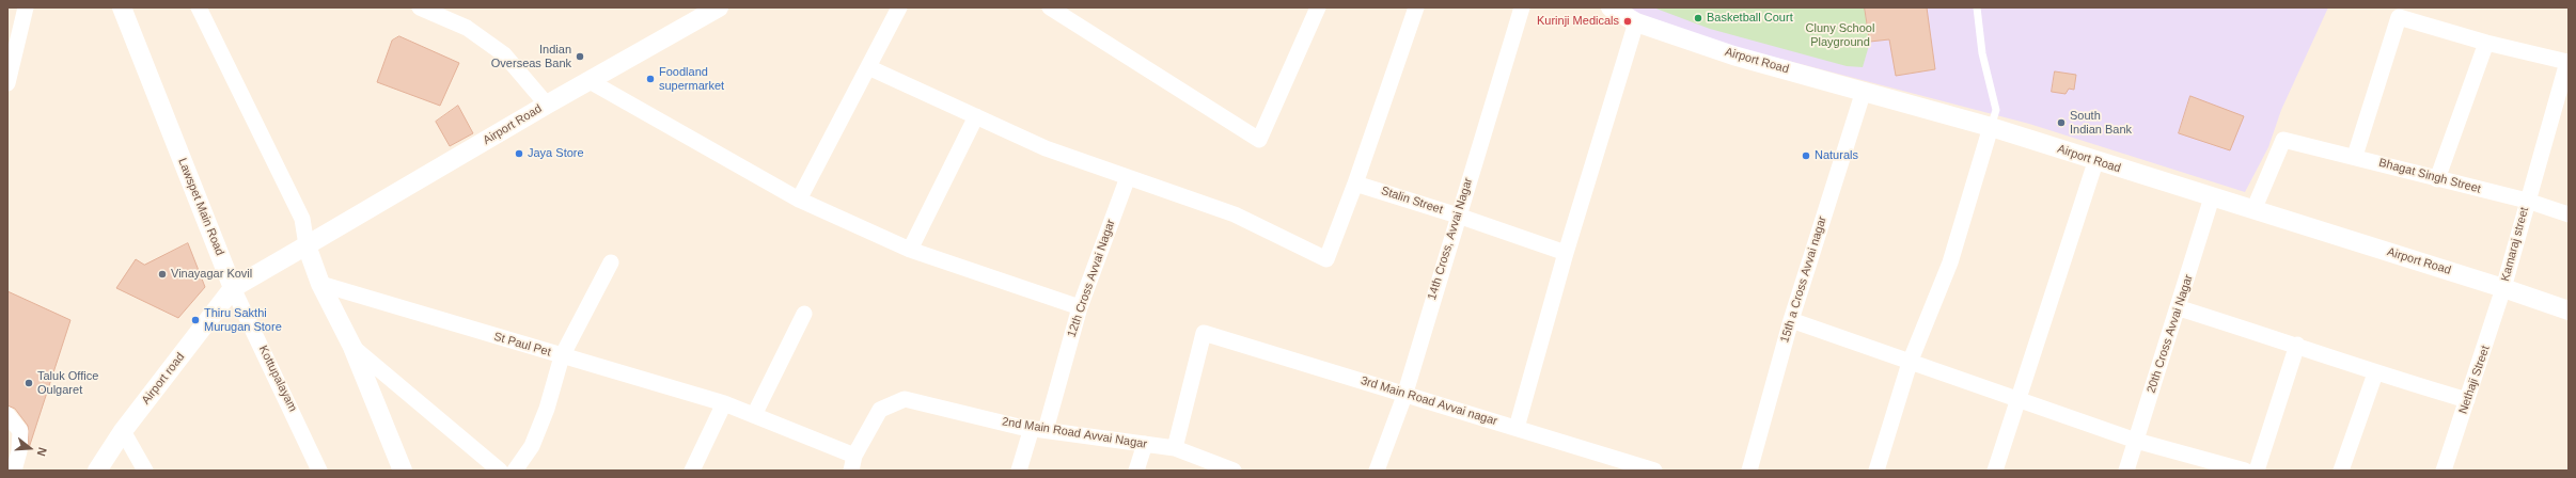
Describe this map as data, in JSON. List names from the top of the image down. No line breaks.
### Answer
{"streets":{"street":["Airport Road","Bhagat Singh Street","Stalin Street","Lawspet Main Road","14th Cross, Avvai Nagar","Kamaraj street","12th Cross Avvai Nagar","15th a Cross Avvai nagar","20th Cross Avvai Nagar","St Paul Pet","Airport road","Kottupalayam","Nethaji Street","3rd Main Road Avvai nagar","2nd Main Road Avvai Nagar"]},"crossings":[["Airport Road","Bhagat Singh Street"],["Airport Road","Kamaraj street"],["Airport Road","15th a Cross Avvai nagar"],["Airport Road","20th Cross Avvai Nagar"],["Airport Road","Nethaji Street"],["Bhagat Singh Street","Kamaraj street"],["Stalin Street","14th Cross, Avvai Nagar"],["Lawspet Main Road","Airport road"],["Lawspet Main Road","Kottupalayam"],["14th Cross, Avvai Nagar","3rd Main Road Avvai nagar"],["Kamaraj street","Nethaji Street"],["12th Cross Avvai Nagar","2nd Main Road Avvai Nagar"],["St Paul Pet","2nd Main Road Avvai Nagar"],["Airport road","Kottupalayam"],["3rd Main Road Avvai nagar","2nd Main Road Avvai Nagar"]],"parks":["Cluny School Playground"],"places":["Basketball Court","Kurinji Medicals","Indian Overseas Bank","Foodland supermarket","South Indian Bank","Jaya Store","Naturals","Vinayagar Kovil","Thiru Sakthi Murugan Store","Taluk Office Oulgaret"],"north":"right"}
